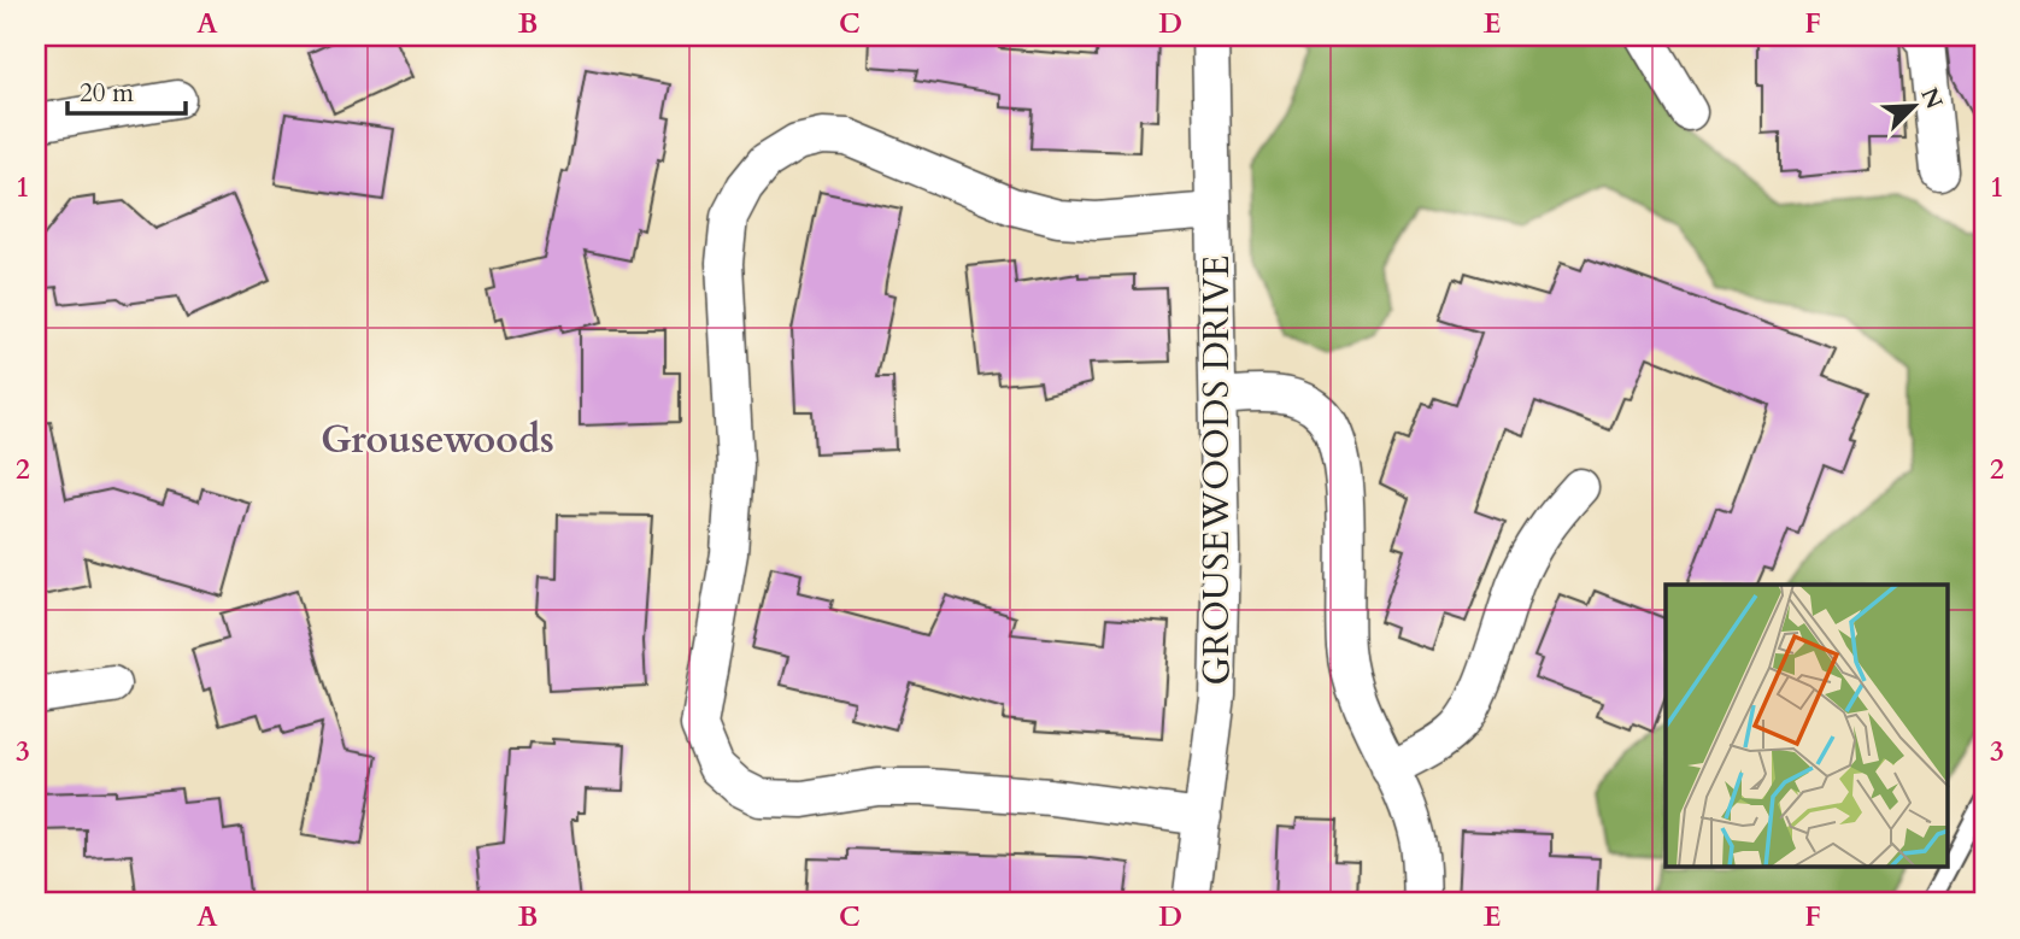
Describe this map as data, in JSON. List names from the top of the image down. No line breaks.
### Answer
{"streets":{"street":["GROUSEWOODS DRIVE"]},"districts":["Grousewoods"],"scale_bar":"20 m","north":"top right","grid":{"columns":["A","B","C","D","E","F"],"rows":["1","2","3"]}}
